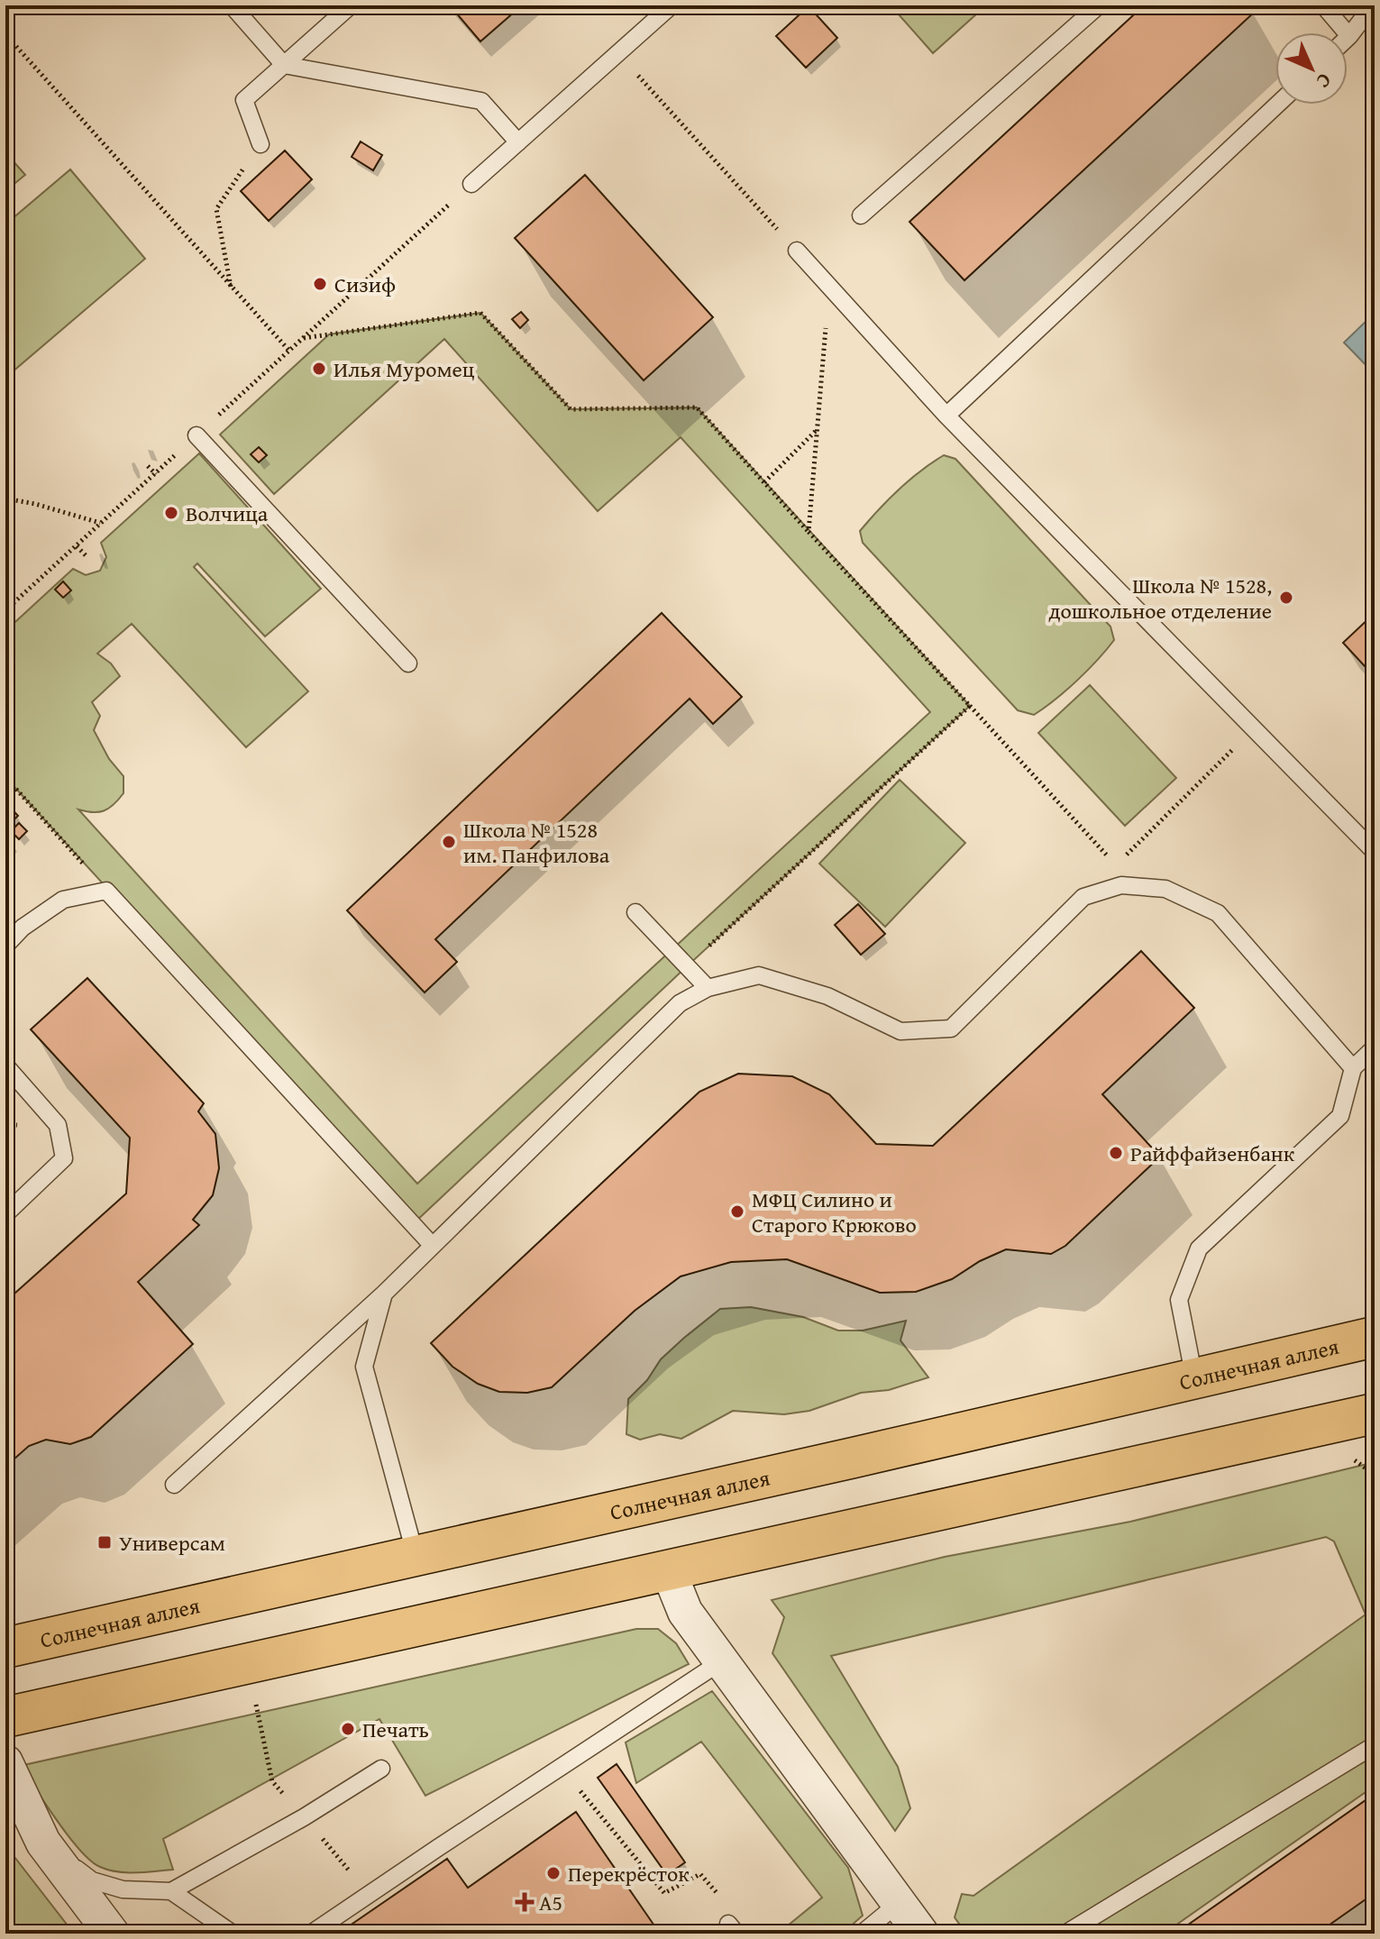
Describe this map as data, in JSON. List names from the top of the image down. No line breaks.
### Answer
{"streets":{"main road":["Солнечная аллея"]},"places":{"other":["Сизиф","Илья Муромец","Волчица","Школа № 1528, дошкольное отделение","Школа № 1528 им. Панфилова","Райффайзенбанк","МФЦ Силино и Старого Крюково","Печать","Перекрёсток"],"transit":["Универсам"],"health":["А5"]},"north":"bottom right"}
